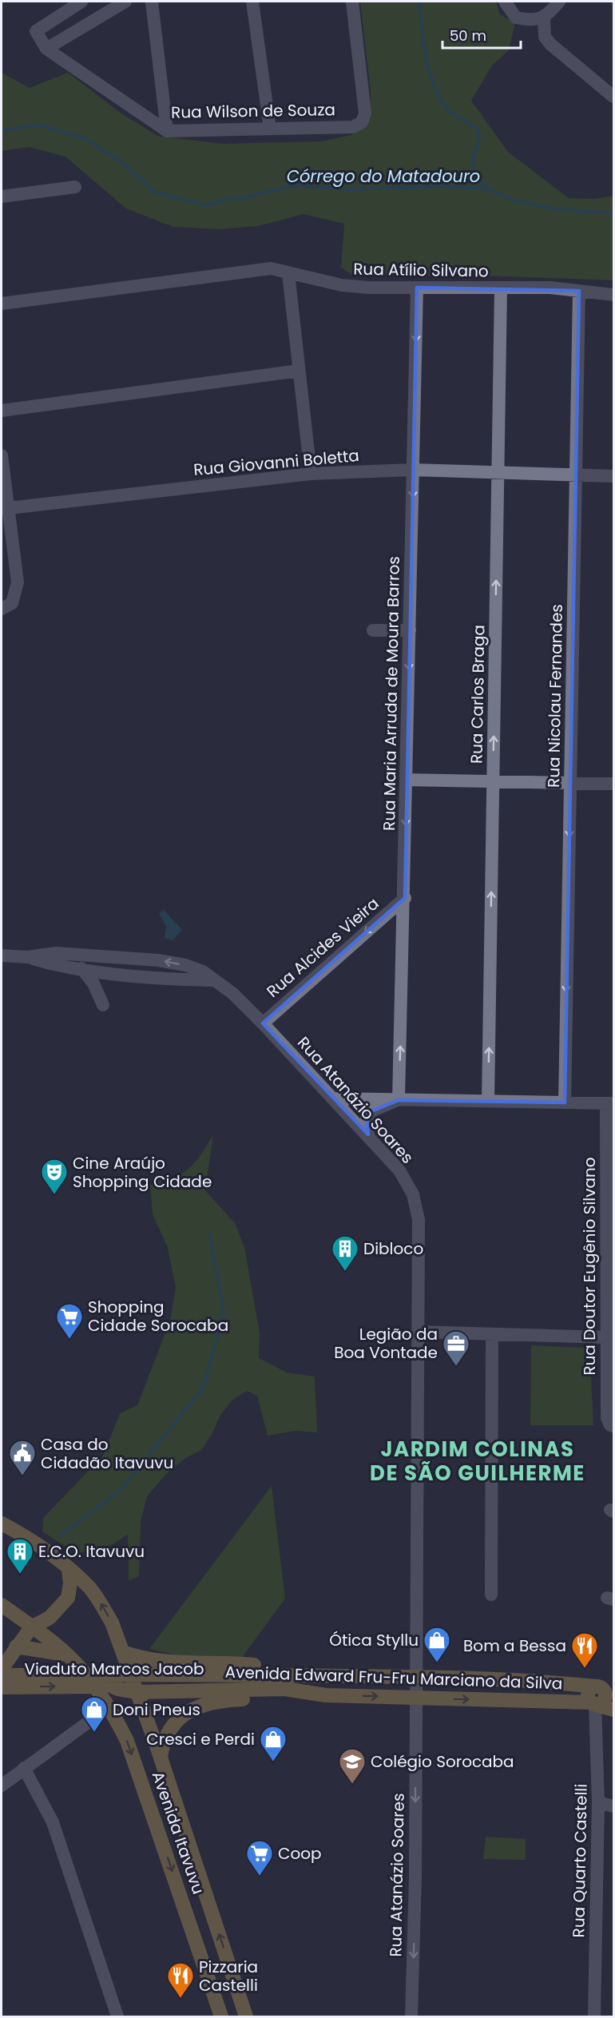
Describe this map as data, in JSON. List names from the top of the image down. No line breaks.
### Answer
{"streets":{"main road":["Viaduto Marcos Jacob","Avenida Edward Fru-Fru Marciano da Silva","Avenida Itavuvu"],"street":["Rua Wilson de Souza","Rua Atílio Silvano","Rua Giovanni Boletta","Rua Maria Arruda de Moura Barros","Rua Carlos Braga","Rua Nicolau Fernandes","Rua Alcides Vieira","Rua Atanázio Soares","Rua Doutor Eugênio Silvano","Rua Quarto Castelli"]},"crossings":[["Rua Atílio Silvano","Rua Maria Arruda de Moura Barros"],["Rua Atílio Silvano","Rua Carlos Braga"],["Rua Atílio Silvano","Rua Nicolau Fernandes"],["Rua Giovanni Boletta","Rua Maria Arruda de Moura Barros"],["Rua Giovanni Boletta","Rua Carlos Braga"],["Rua Giovanni Boletta","Rua Nicolau Fernandes"],["Rua Maria Arruda de Moura Barros","Rua Alcides Vieira"],["Rua Alcides Vieira","Rua Atanázio Soares"],["Rua Atanázio Soares","Avenida Edward Fru-Fru Marciano da Silva"],["Viaduto Marcos Jacob","Avenida Edward Fru-Fru Marciano da Silva"],["Avenida Edward Fru-Fru Marciano da Silva","Avenida Itavuvu"],["Avenida Edward Fru-Fru Marciano da Silva","Rua Quarto Castelli"]],"one_way":["Rua Carlos Braga","Rua Nicolau Fernandes","Rua Alcides Vieira"],"districts":["JARDIM COLINAS DE SÃO GUILHERME"],"water":["Córrego do Matadouro"],"places":{"theatre":["Cine Araújo Shopping Cidade"],"building":["Dibloco","E.C.O. Itavuvu"],"supermarket":["Shopping Cidade Sorocaba","Coop"],"office":["Legião da Boa Vontade"],"public building":["Casa do Cidadão Itavuvu"],"shop":["Ótica Styllu","Doni Pneus","Cresci e Perdi"],"restaurant":["Bom a Bessa","Pizzaria Castelli"],"school or university":["Colégio Sorocaba"]},"scale_bar":"50 m"}
